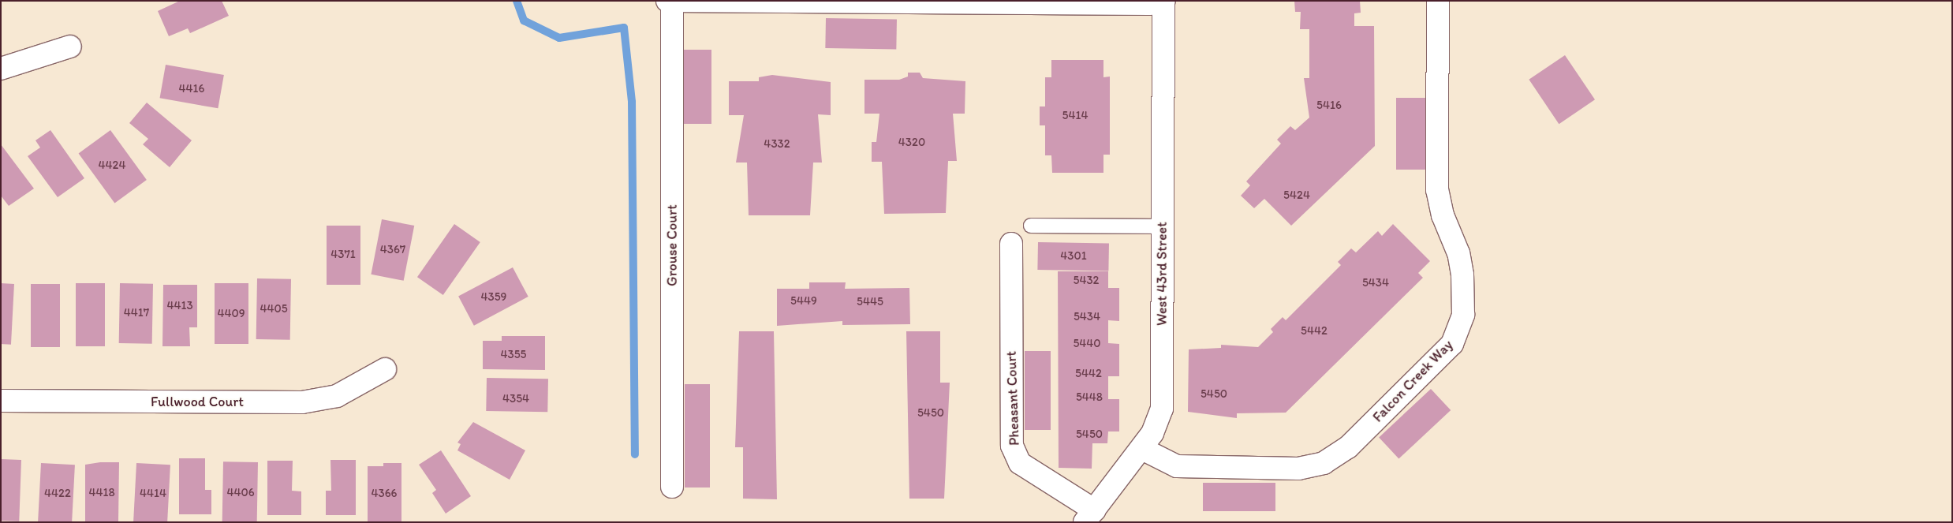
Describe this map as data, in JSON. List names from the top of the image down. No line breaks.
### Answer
{"streets":{"street":["Grouse Court","West 43rd Street","Falcon Creek Way","Pheasant Court","Fullwood Court"]},"crossings":[["West 43rd Street","Falcon Creek Way"],["West 43rd Street","Pheasant Court"]],"house_numbers":["4416","5416","5414","4320","4332","4424","5424","4367","4371","4301","5432","5434","4359","5449","5445","4413","4405","4417","4409","5434","5442","5440","4355","5442","5450","5448","4354","5450","5450","4418","4406","4422","4414","4366"]}
